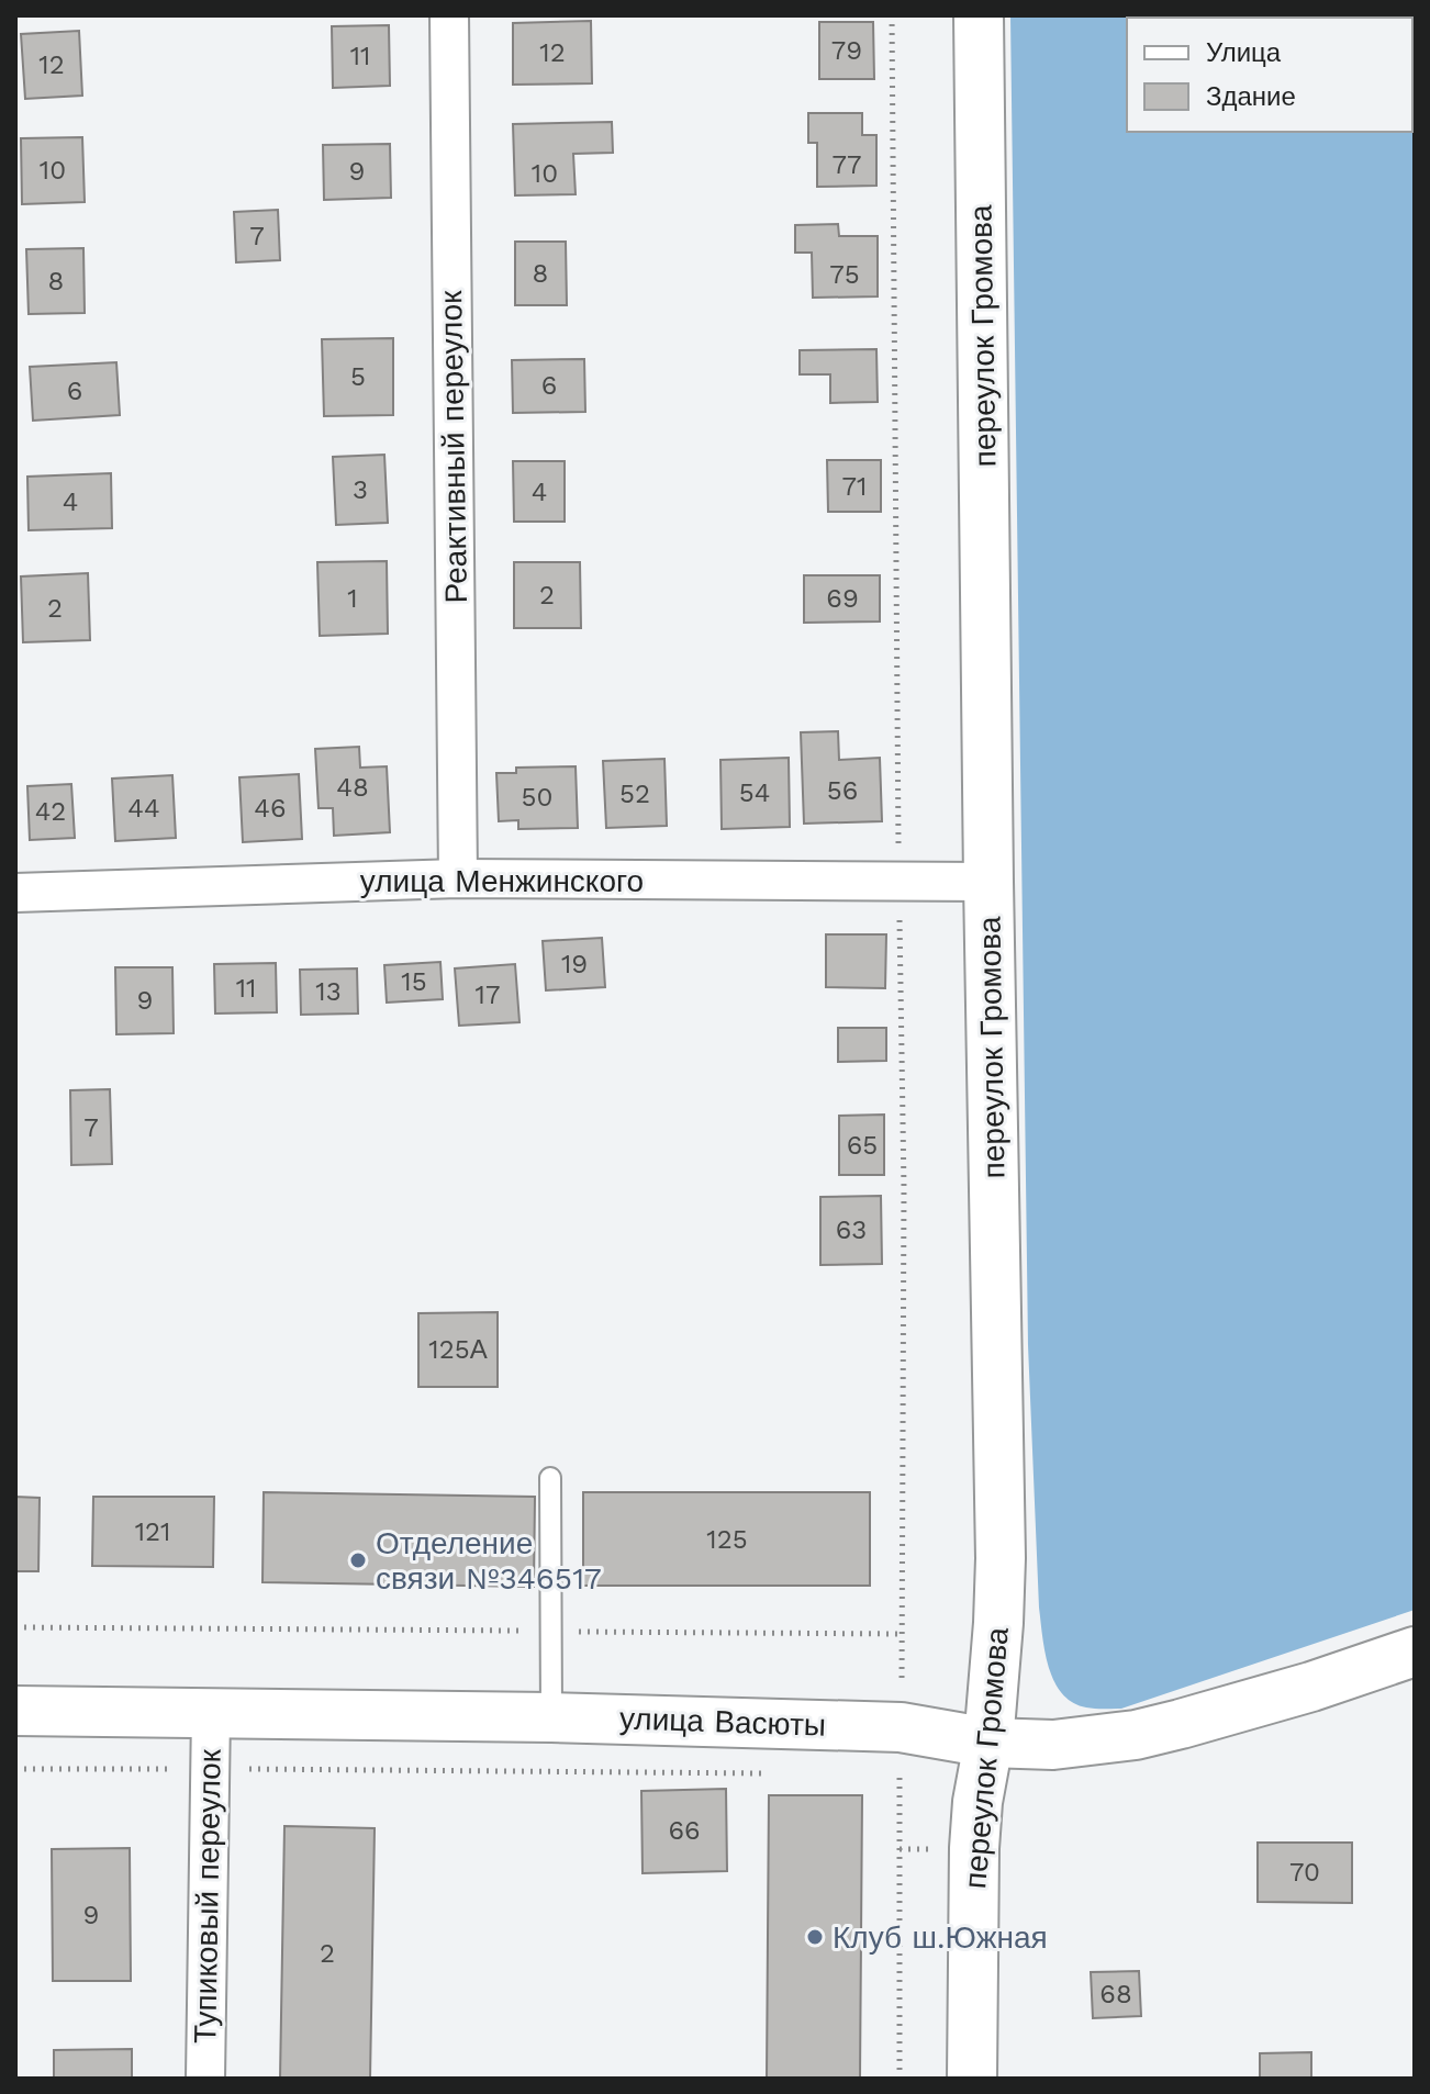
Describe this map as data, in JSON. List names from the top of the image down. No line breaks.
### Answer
{"streets":{"street":["переулок Громова","Реактивный переулок","улица Менжинского","улица Васюты","Тупиковый переулок"]},"crossings":[["переулок Громова","улица Менжинского"],["переулок Громова","улица Васюты"],["Реактивный переулок","улица Менжинского"],["улица Васюты","Тупиковый переулок"]],"places":["Отделение связи №346517","Клуб ш.Южная"],"house_numbers":["79","12","11","12","77","10","9","10","7","8","75","8","5","6","6","71","3","4","4","2","1","69","2","48","56","54","52","50","44","46","42","19","15","11","13","17","9","7","65","63","125А","121","125","66","70","9","2","68"],"legend":["Улица","Здание"]}
